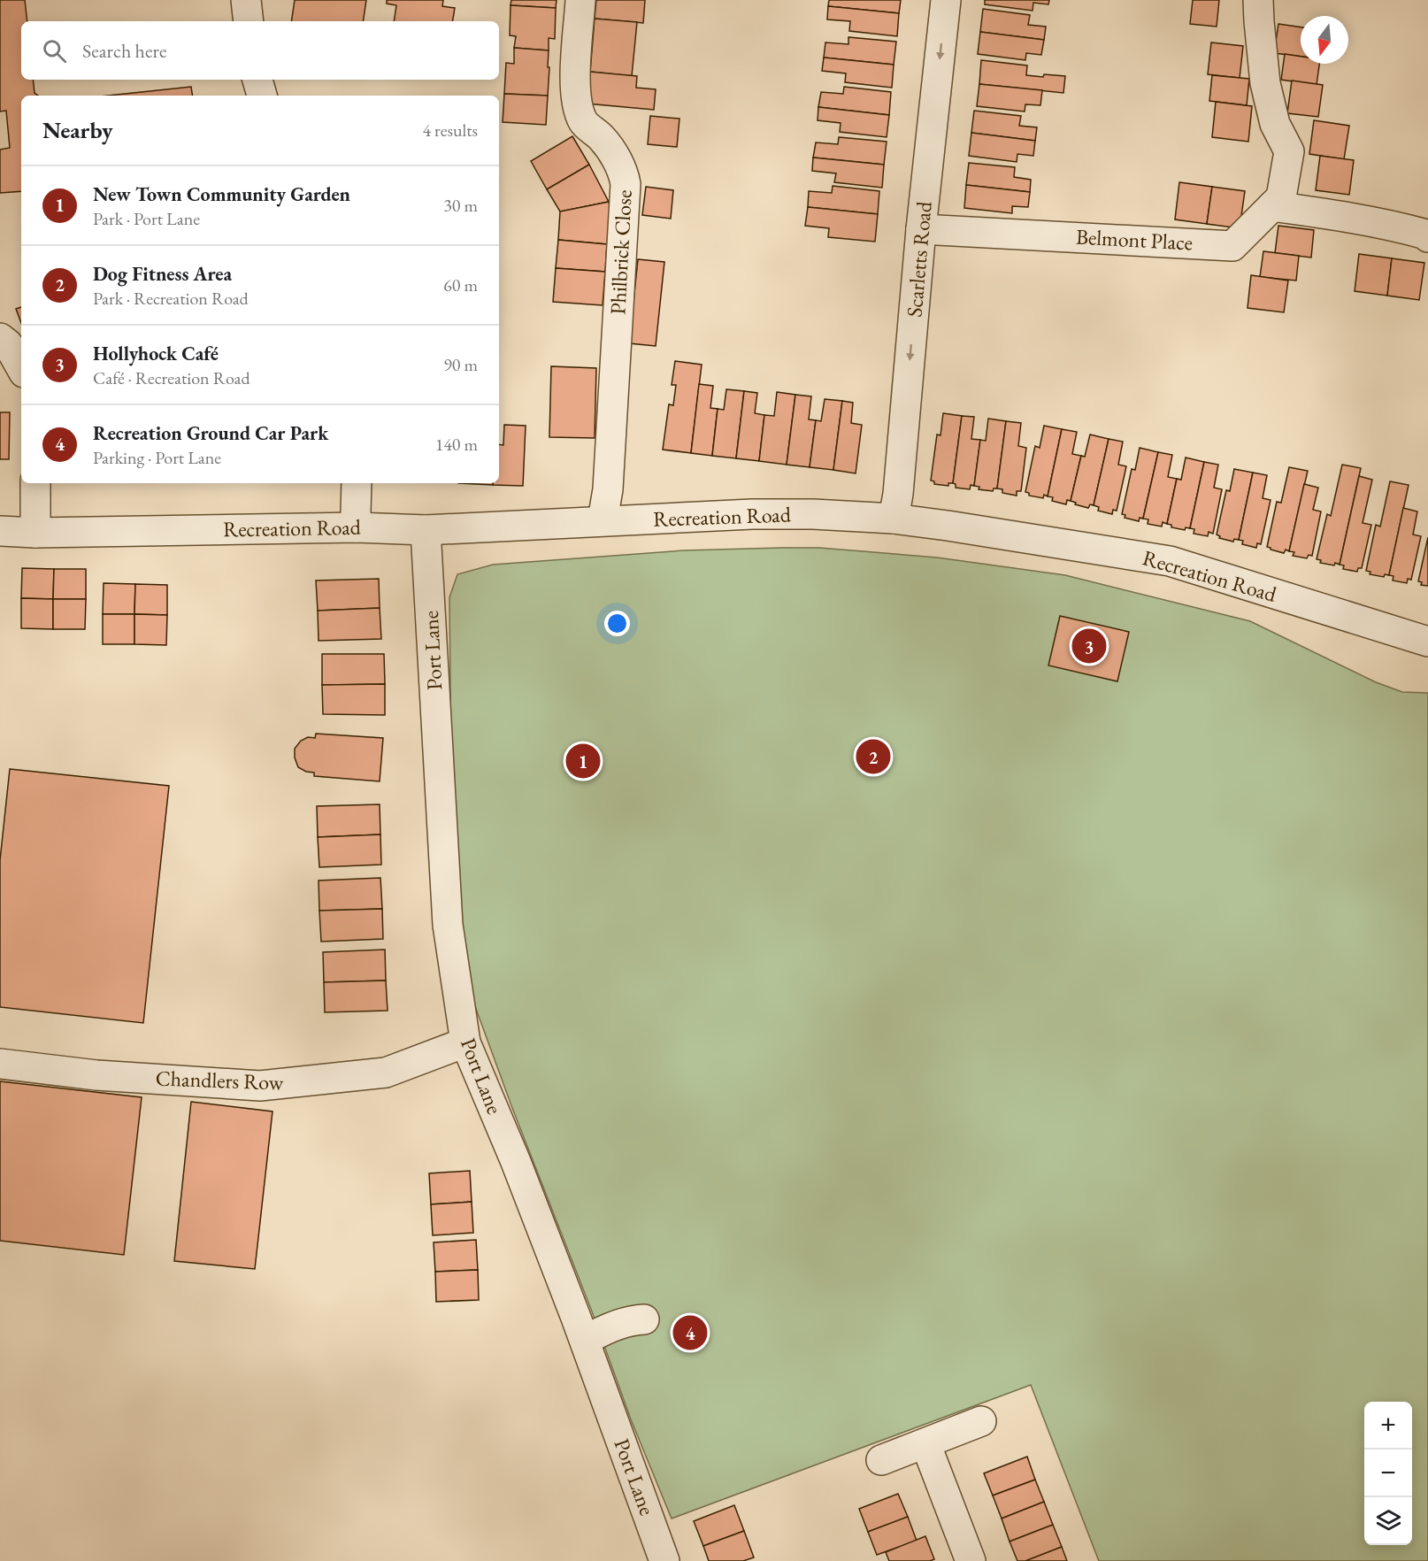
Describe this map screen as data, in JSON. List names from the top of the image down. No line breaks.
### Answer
{"streets":{"street":["Belmont Place","Philbrick Close","Scarletts Road","Recreation Road","Port Lane","Chandlers Row"]},"crossings":[["Belmont Place","Scarletts Road"],["Philbrick Close","Recreation Road"],["Scarletts Road","Recreation Road"],["Recreation Road","Port Lane"],["Port Lane","Chandlers Row"]],"one_way":["Scarletts Road"],"north":"bottom","page":{"search":"Search here","heading":["Nearby","4 results"],"list":[{"mark":"1","name":"New Town Community Garden","note":"Park · Port Lane","value":"30 m"},{"mark":"2","name":"Dog Fitness Area","note":"Park · Recreation Road","value":"60 m"},{"mark":"3","name":"Hollyhock Café","note":"Café · Recreation Road","value":"90 m"},{"mark":"4","name":"Recreation Ground Car Park","note":"Parking · Port Lane","value":"140 m"}],"pins":["3","2","1","4"],"map_buttons":["+","−"]}}
